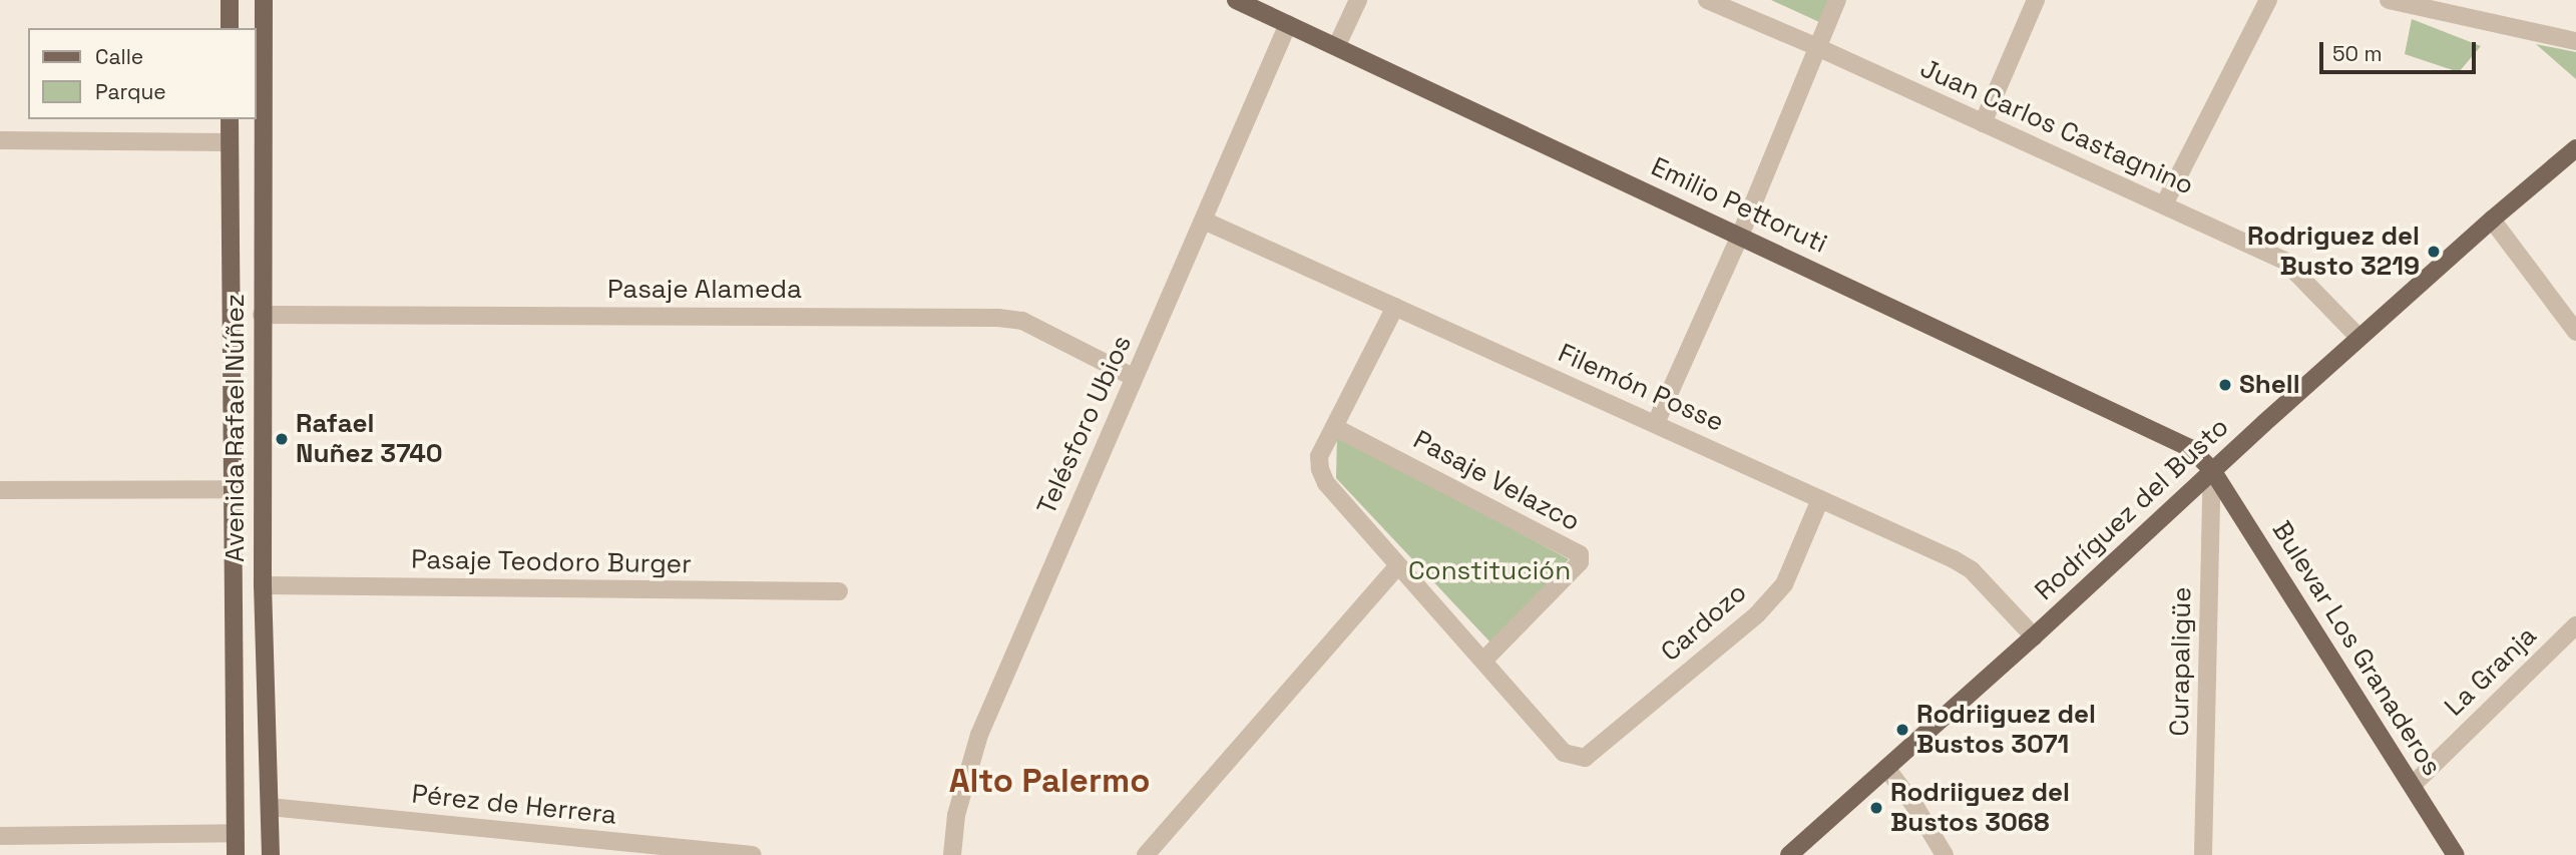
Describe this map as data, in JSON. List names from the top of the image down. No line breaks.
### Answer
{"streets":{"main road":["Emilio Pettoruti","Avenida Rafael Núñez","Rodríguez del Busto","Bulevar Los Granaderos"],"street":["Juan Carlos Castagnino","Pasaje Alameda","Filemón Posse","Telésforo Ubios","Pasaje Velazco","Pasaje Teodoro Burger","Cardozo","Curapaligüe","La Granja","Pérez de Herrera"]},"crossings":[["Juan Carlos Castagnino","Rodríguez del Busto"],["Emilio Pettoruti","Telésforo Ubios"],["Emilio Pettoruti","Rodríguez del Busto"],["Emilio Pettoruti","Bulevar Los Granaderos"],["Emilio Pettoruti","Curapaligüe"],["Pasaje Alameda","Telésforo Ubios"],["Pasaje Alameda","Avenida Rafael Núñez"],["Filemón Posse","Telésforo Ubios"],["Filemón Posse","Rodríguez del Busto"],["Filemón Posse","Cardozo"],["Avenida Rafael Núñez","Pasaje Teodoro Burger"],["Avenida Rafael Núñez","Pérez de Herrera"],["Pasaje Velazco","Cardozo"],["Rodríguez del Busto","Bulevar Los Granaderos"],["Rodríguez del Busto","Curapaligüe"],["Bulevar Los Granaderos","Curapaligüe"],["Bulevar Los Granaderos","La Granja"]],"districts":["Alto Palermo"],"parks":["Constitución"],"places":["Rodriguez del Busto 3219","Shell","Rafael Nuñez 3740","Rodriiguez del Bustos 3071","Rodriiguez del Bustos 3068"],"legend":["Calle","Parque"],"scale_bar":"50 m"}
